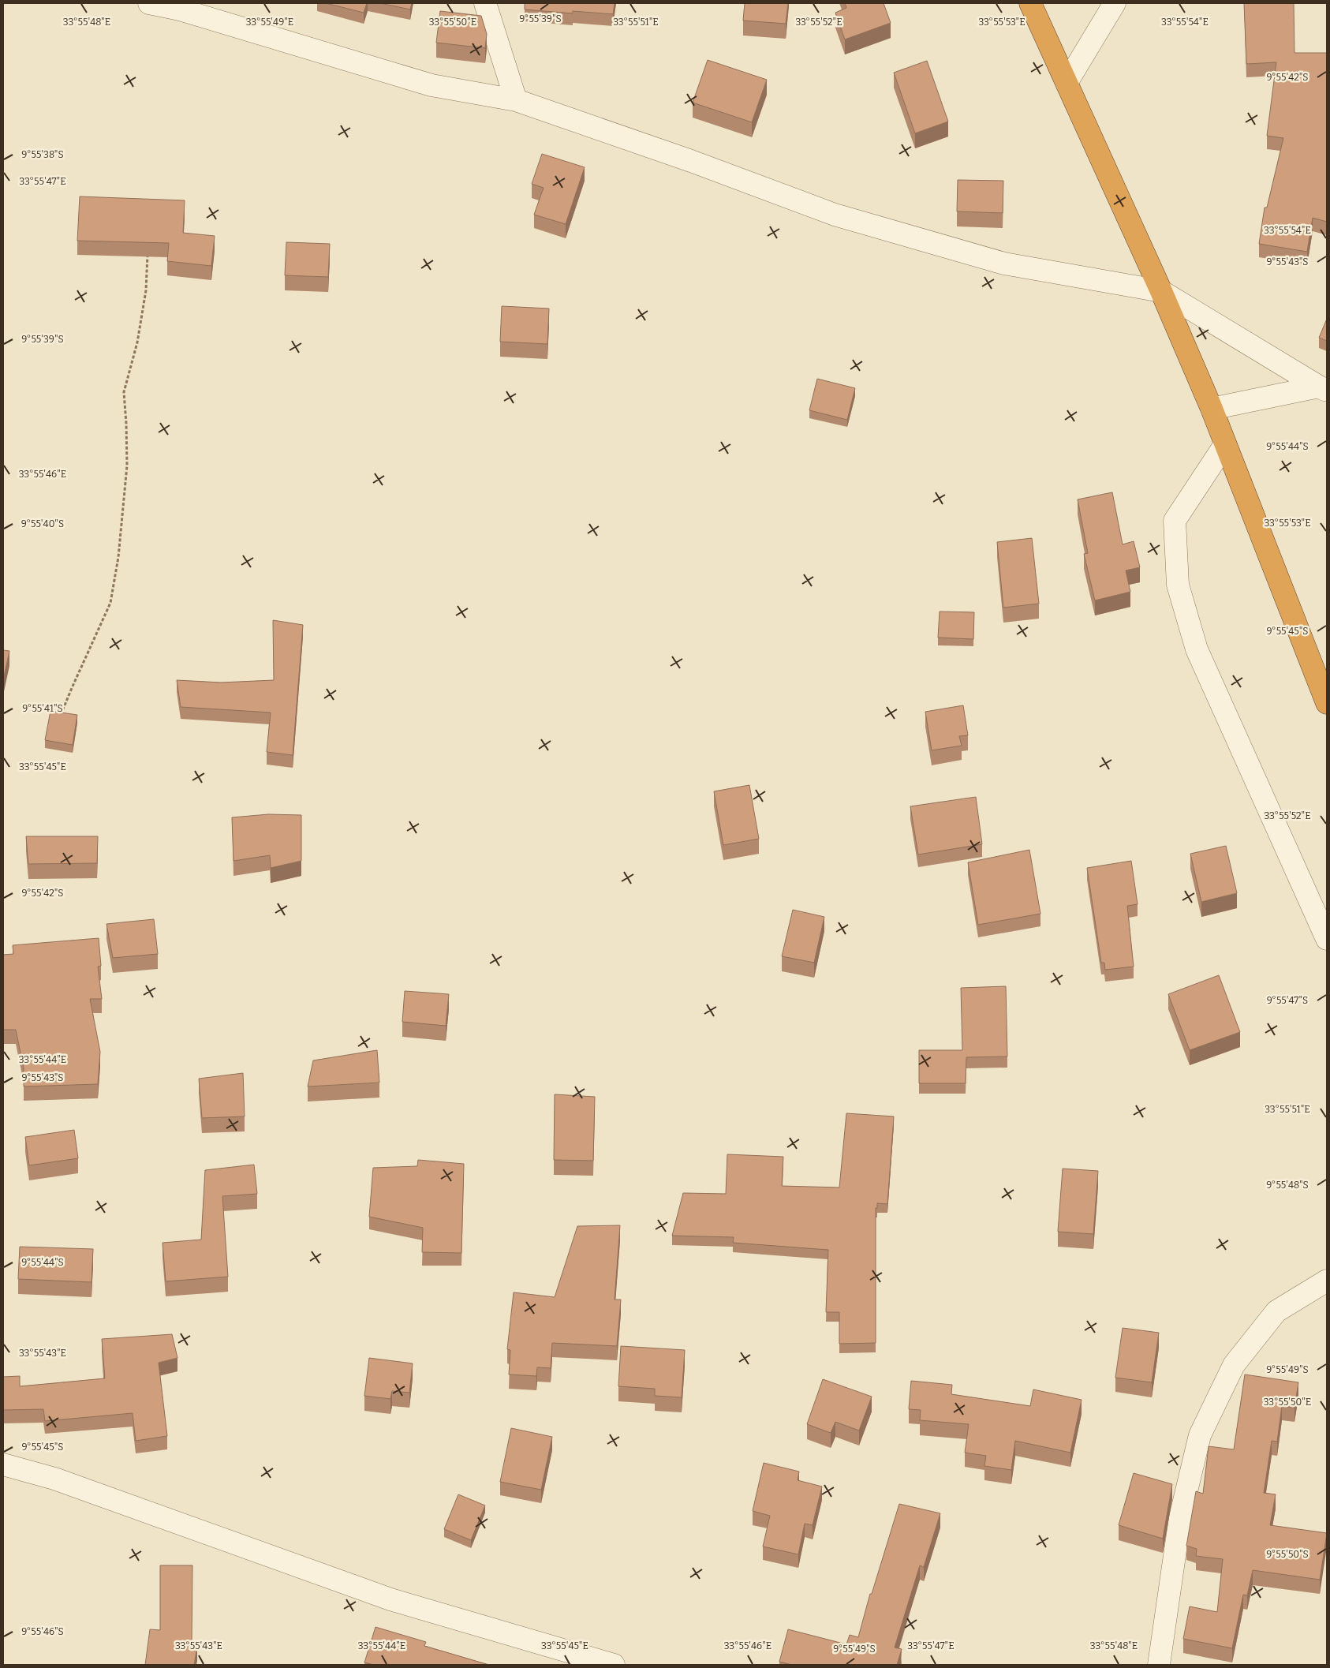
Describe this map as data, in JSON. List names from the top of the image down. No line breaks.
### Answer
{"coordinates":["9°55'39\"S","33°55'52\"E","33°55'54\"E","33°55'48\"E","33°55'49\"E","33°55'50\"E","33°55'51\"E","33°55'53\"E","9°55'42\"S","9°55'38\"S","33°55'47\"E","9°55'43\"S","9°55'44\"S","33°55'46\"E","9°55'40\"S","9°55'45\"S","9°55'41\"S","33°55'45\"E","9°55'47\"S","33°55'44\"E","9°55'48\"S","33°55'43\"E","9°55'49\"S","9°55'50\"S","9°55'46\"S"]}
